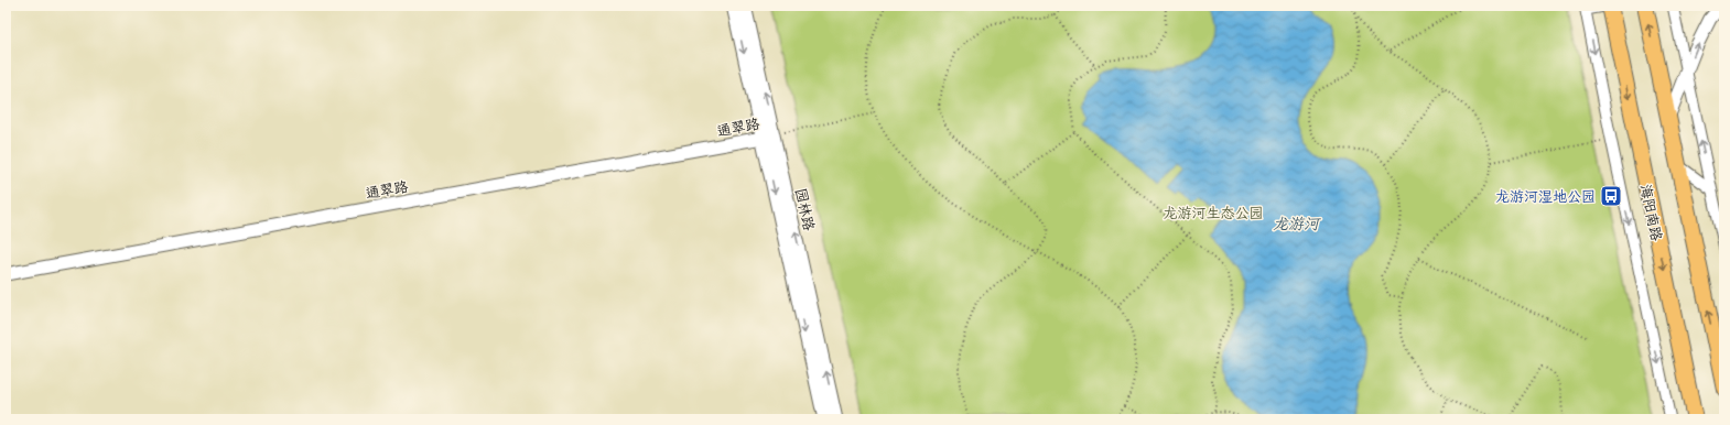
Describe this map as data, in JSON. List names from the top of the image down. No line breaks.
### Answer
{"streets":{"main road":["海阳南路"],"street":["通翠路","园林路"]},"crossings":[["通翠路","园林路"]],"water":["龙游河"],"parks":["龙游河生态公园"],"places":{"bus stop":["龙游河湿地公园"]}}
